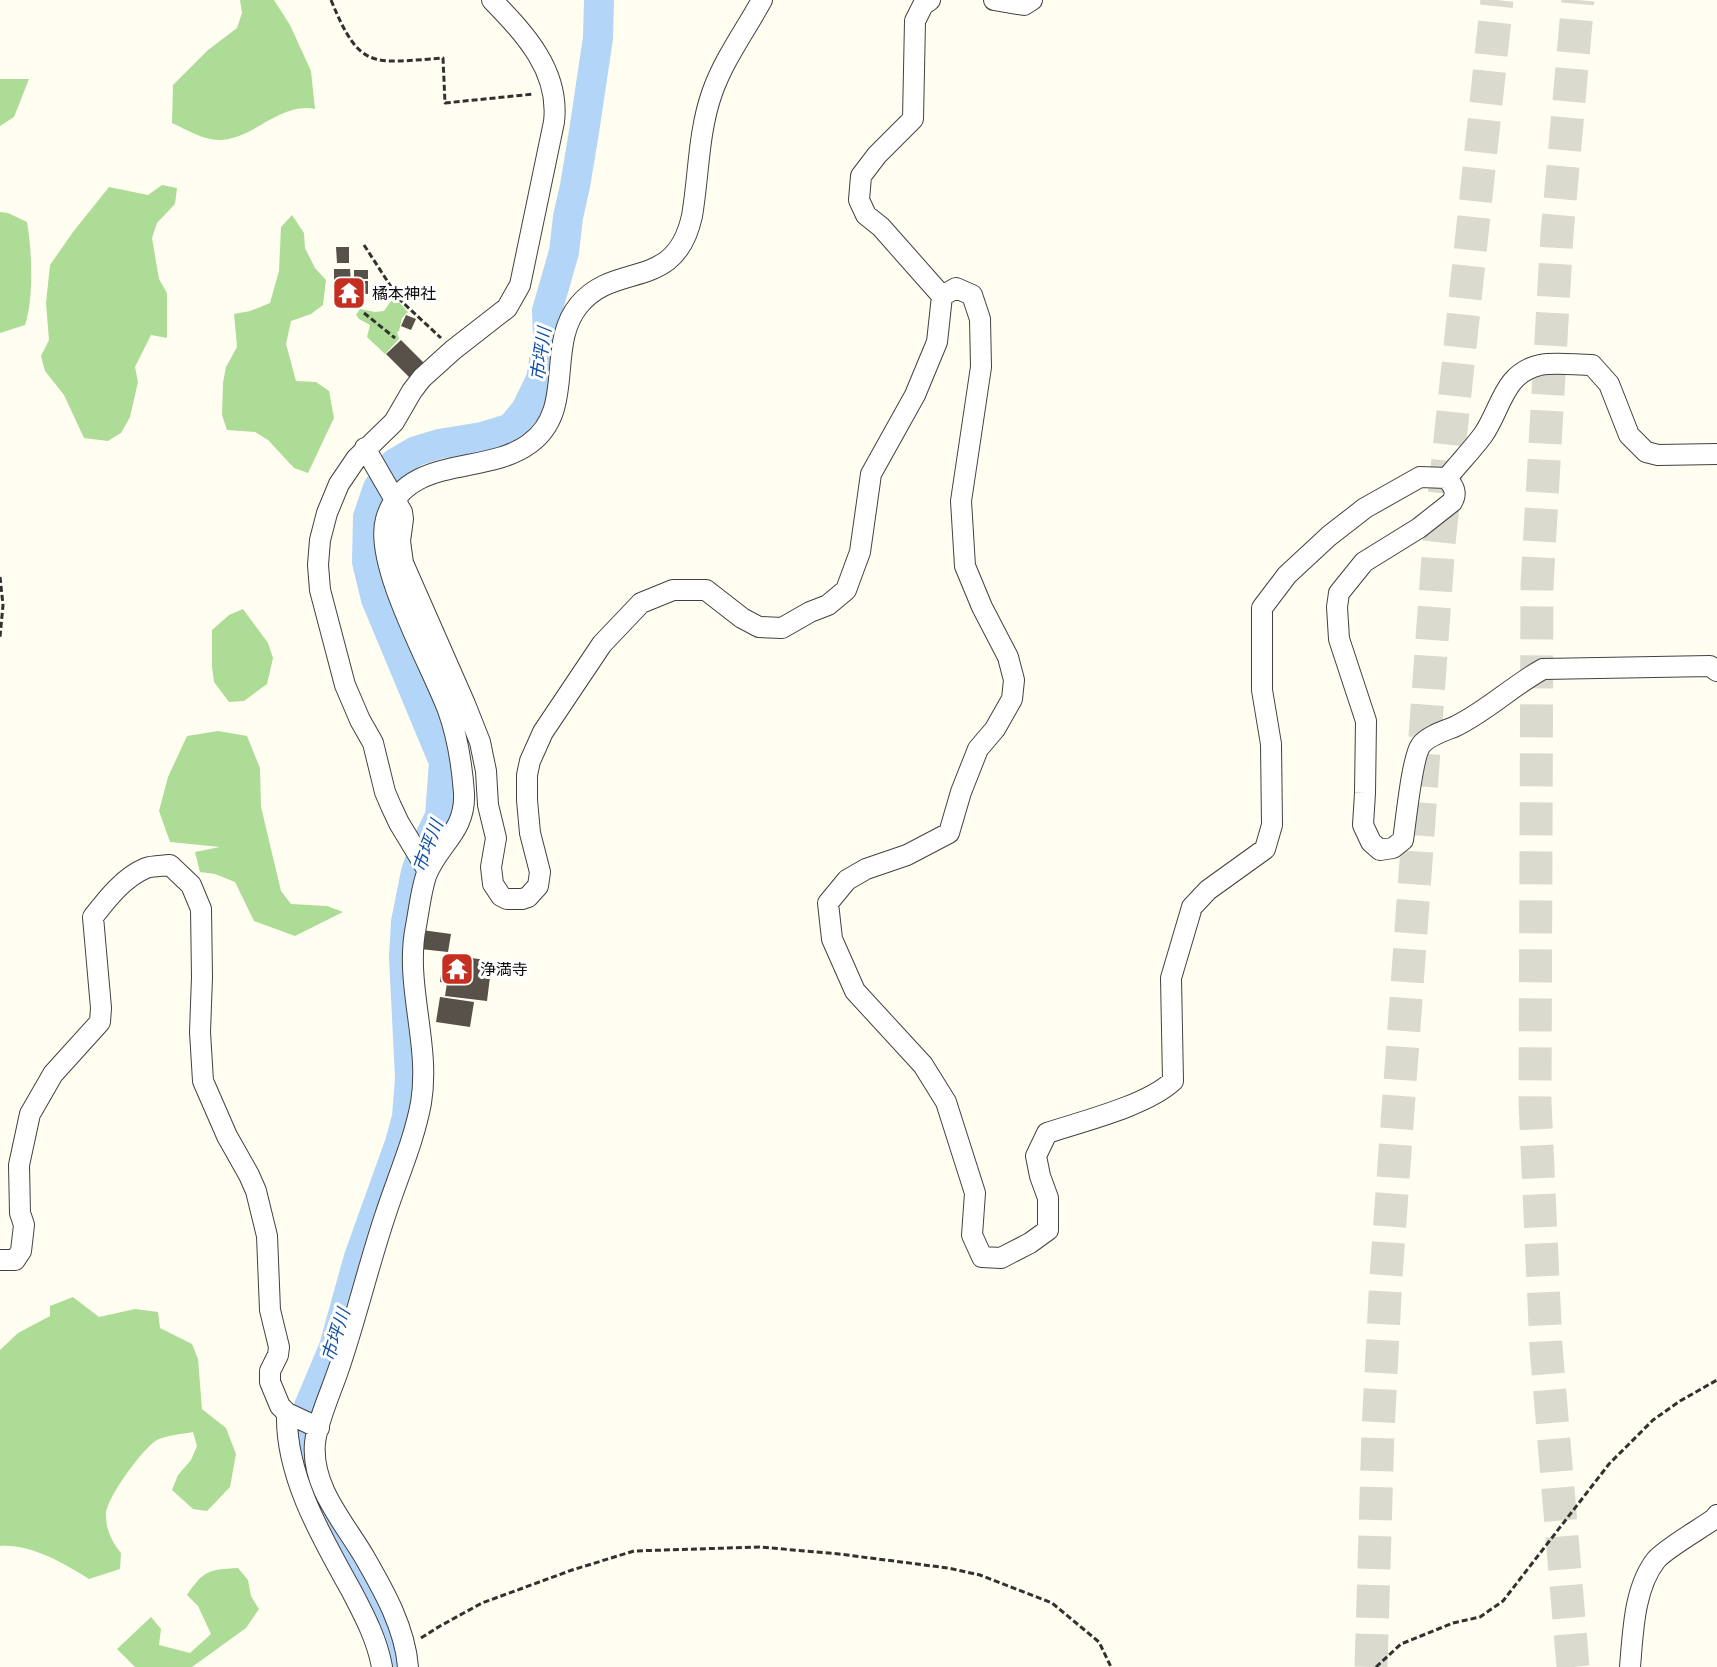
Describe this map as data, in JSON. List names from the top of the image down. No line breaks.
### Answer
{"water":["市坪川"],"places":{"temple":["橘本神社","浄満寺"]}}
